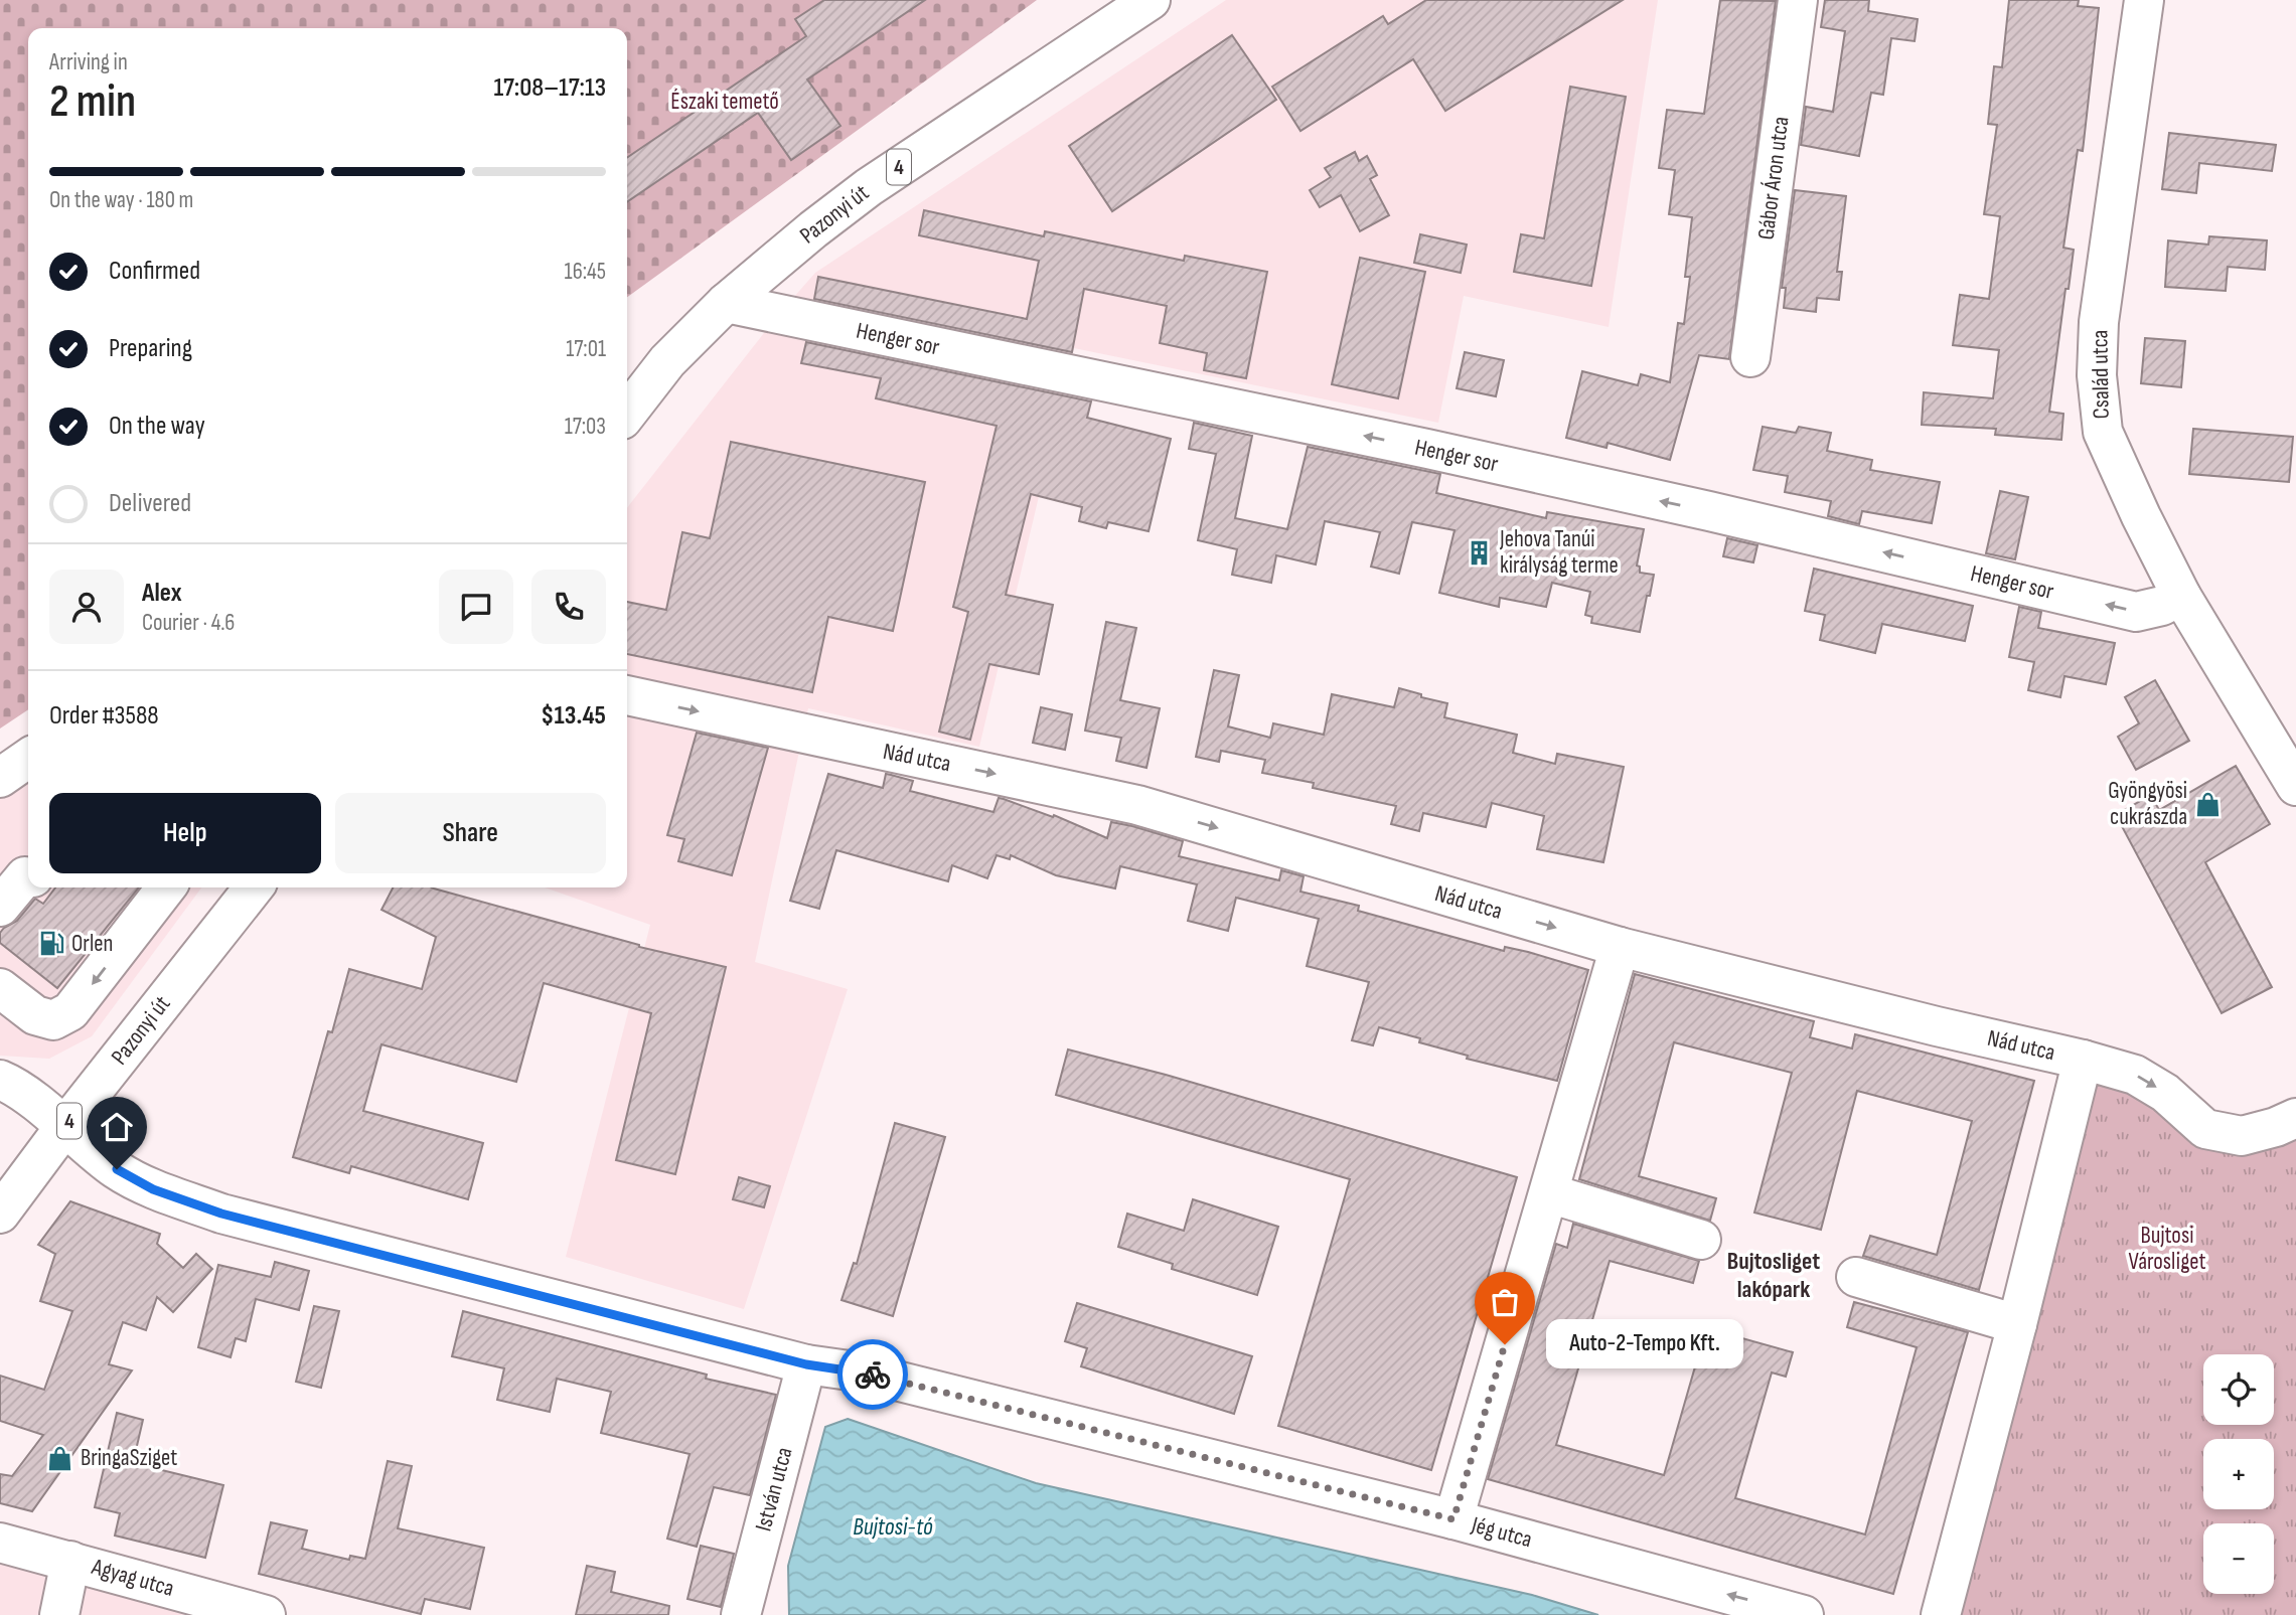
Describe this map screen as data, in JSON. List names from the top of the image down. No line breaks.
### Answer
{"streets":{"street":["4","Gábor Áron utca","Pazonyi út","Henger sor","Család utca","Nád utca","István utca","Jég utca","Agyag utca"]},"crossings":[["Pazonyi út","Henger sor"],["Pazonyi út","Jég utca"],["Henger sor","Család utca"],["István utca","Jég utca"]],"one_way":["Henger sor","Nád utca"],"districts":["Bujtosliget lakópark"],"water":["Bujtosi-tó"],"parks":["Északi temető","Bujtosi Városliget"],"places":{"building":["Jehova Tanúi királyság terme"],"shop":["Gyöngyösi cukrászda","BringaSziget"],"fuel station":["Orlen"],"other":["Auto-2-Tempo Kft."]},"page":{"heading":["2 min","Arriving in","17:08–17:13"],"panel":["Alex","Courier · 4.6","Order #3588","$13.45"],"bar":"On the way · 180 m","list":[["Confirmed","16:45"],["Preparing","17:01"],["On the way","17:03"],"Delivered"],"buttons":["Help","Share"],"bubble":"Auto-2-Tempo Kft.","map_buttons":["+","−"]}}
